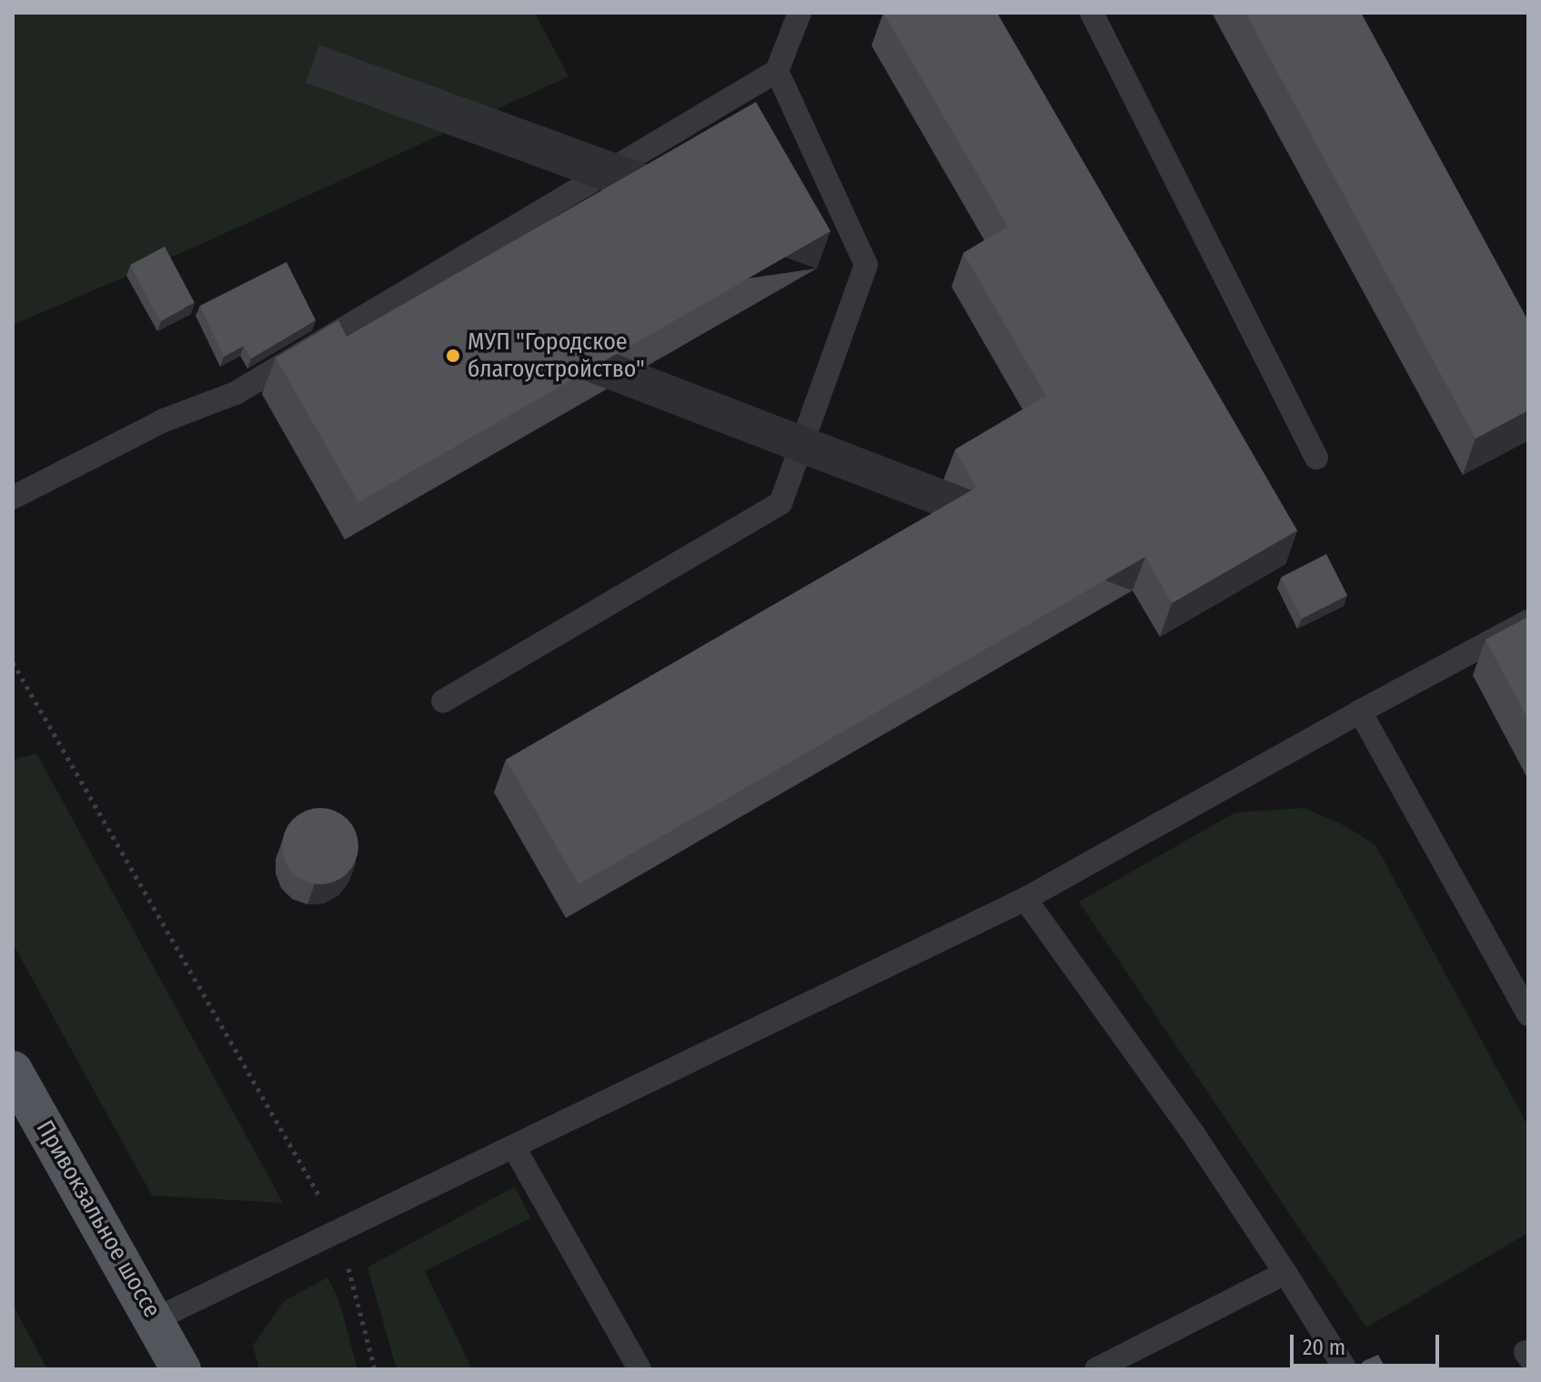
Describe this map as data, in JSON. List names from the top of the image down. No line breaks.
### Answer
{"streets":{"main road":["Привокзальное шоссе"]},"places":["МУП \"Городское благоустройство\""],"scale_bar":"20 m"}
